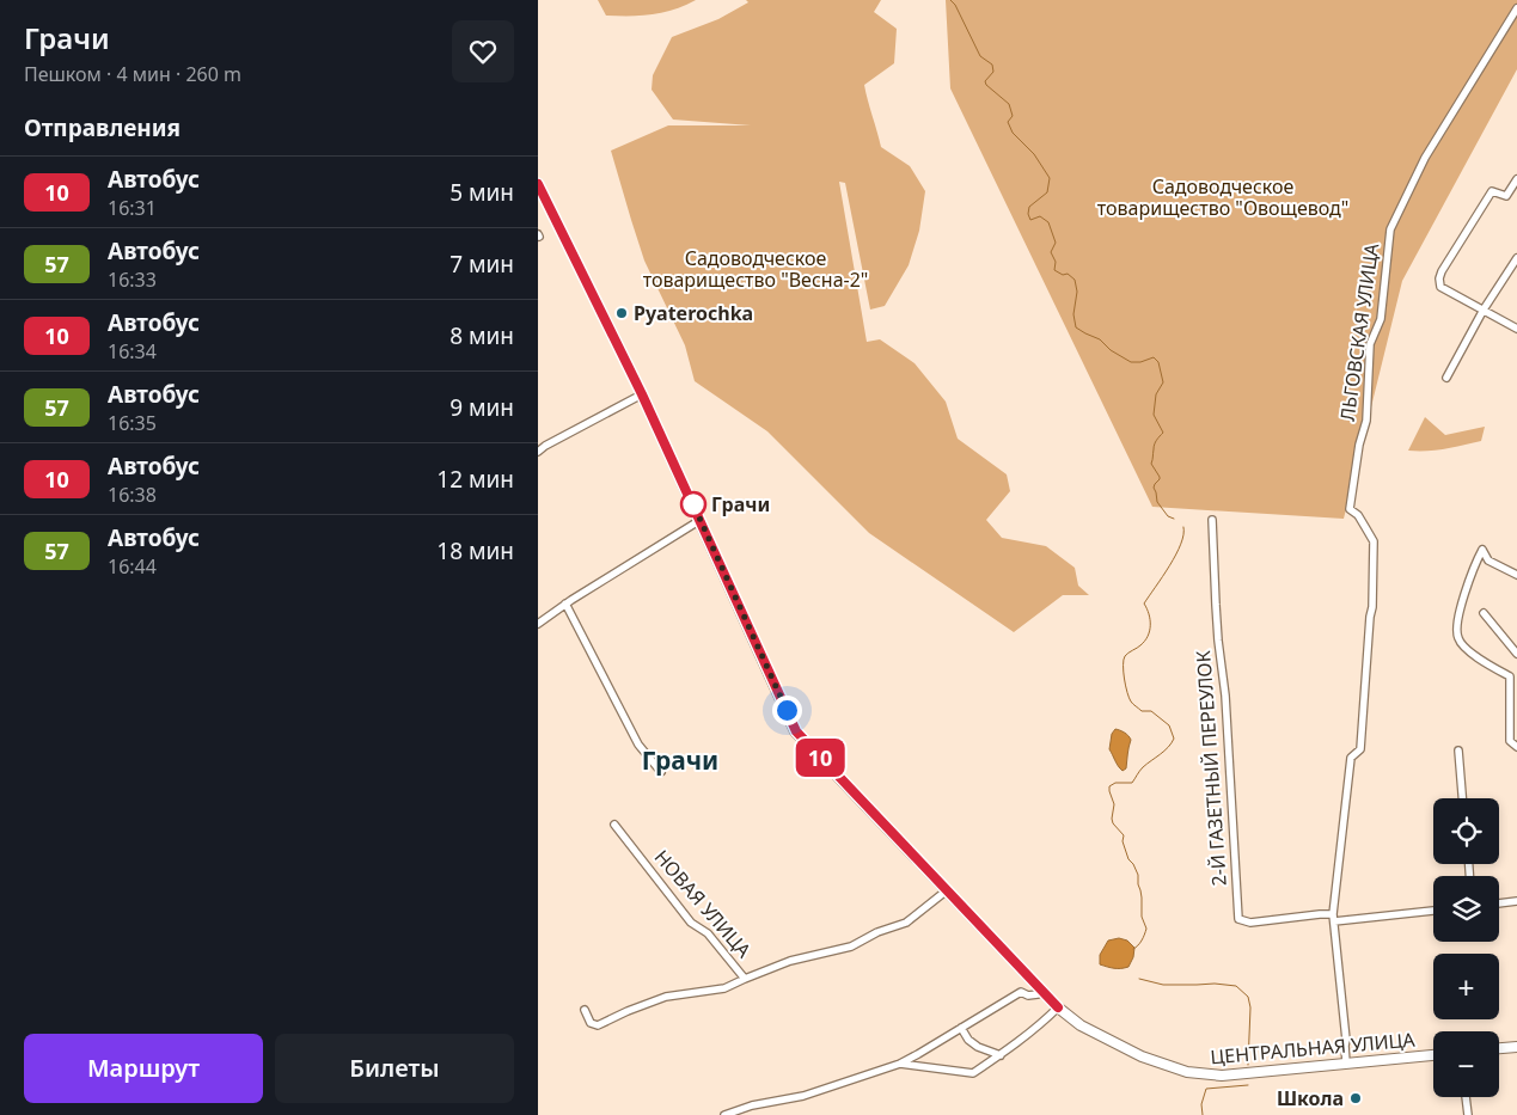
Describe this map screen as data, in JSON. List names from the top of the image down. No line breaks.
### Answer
{"streets":{"street":["ЛЬГОВСКАЯ УЛИЦА","2-Й ГАЗЕТНЫЙ ПЕРЕУЛОК","НОВАЯ УЛИЦА","ЦЕНТРАЛЬНАЯ УЛИЦА"]},"crossings":[["ЛЬГОВСКАЯ УЛИЦА","2-Й ГАЗЕТНЫЙ ПЕРЕУЛОК"]],"districts":["Грачи"],"parks":["Садоводческое товарищество \"Овощевод\"","Садоводческое товарищество \"Весна-2\""],"places":["Pyaterochka","Грачи","Школа"],"lines":["bus line 10"],"page":{"heading":[["Грачи","Пешком · 4 мин · 260 m"],"Отправления"],"on_map":"10","list":[{"mark":"10","name":"Автобус","note":"16:31","value":"5 мин"},{"mark":"57","name":"Автобус","note":"16:33","value":"7 мин"},{"mark":"10","name":"Автобус","note":"16:34","value":"8 мин"},{"mark":"57","name":"Автобус","note":"16:35","value":"9 мин"},{"mark":"10","name":"Автобус","note":"16:38","value":"12 мин"},{"mark":"57","name":"Автобус","note":"16:44","value":"18 мин"}],"map_buttons":["+","−"],"buttons":["Маршрут","Билеты"]}}
